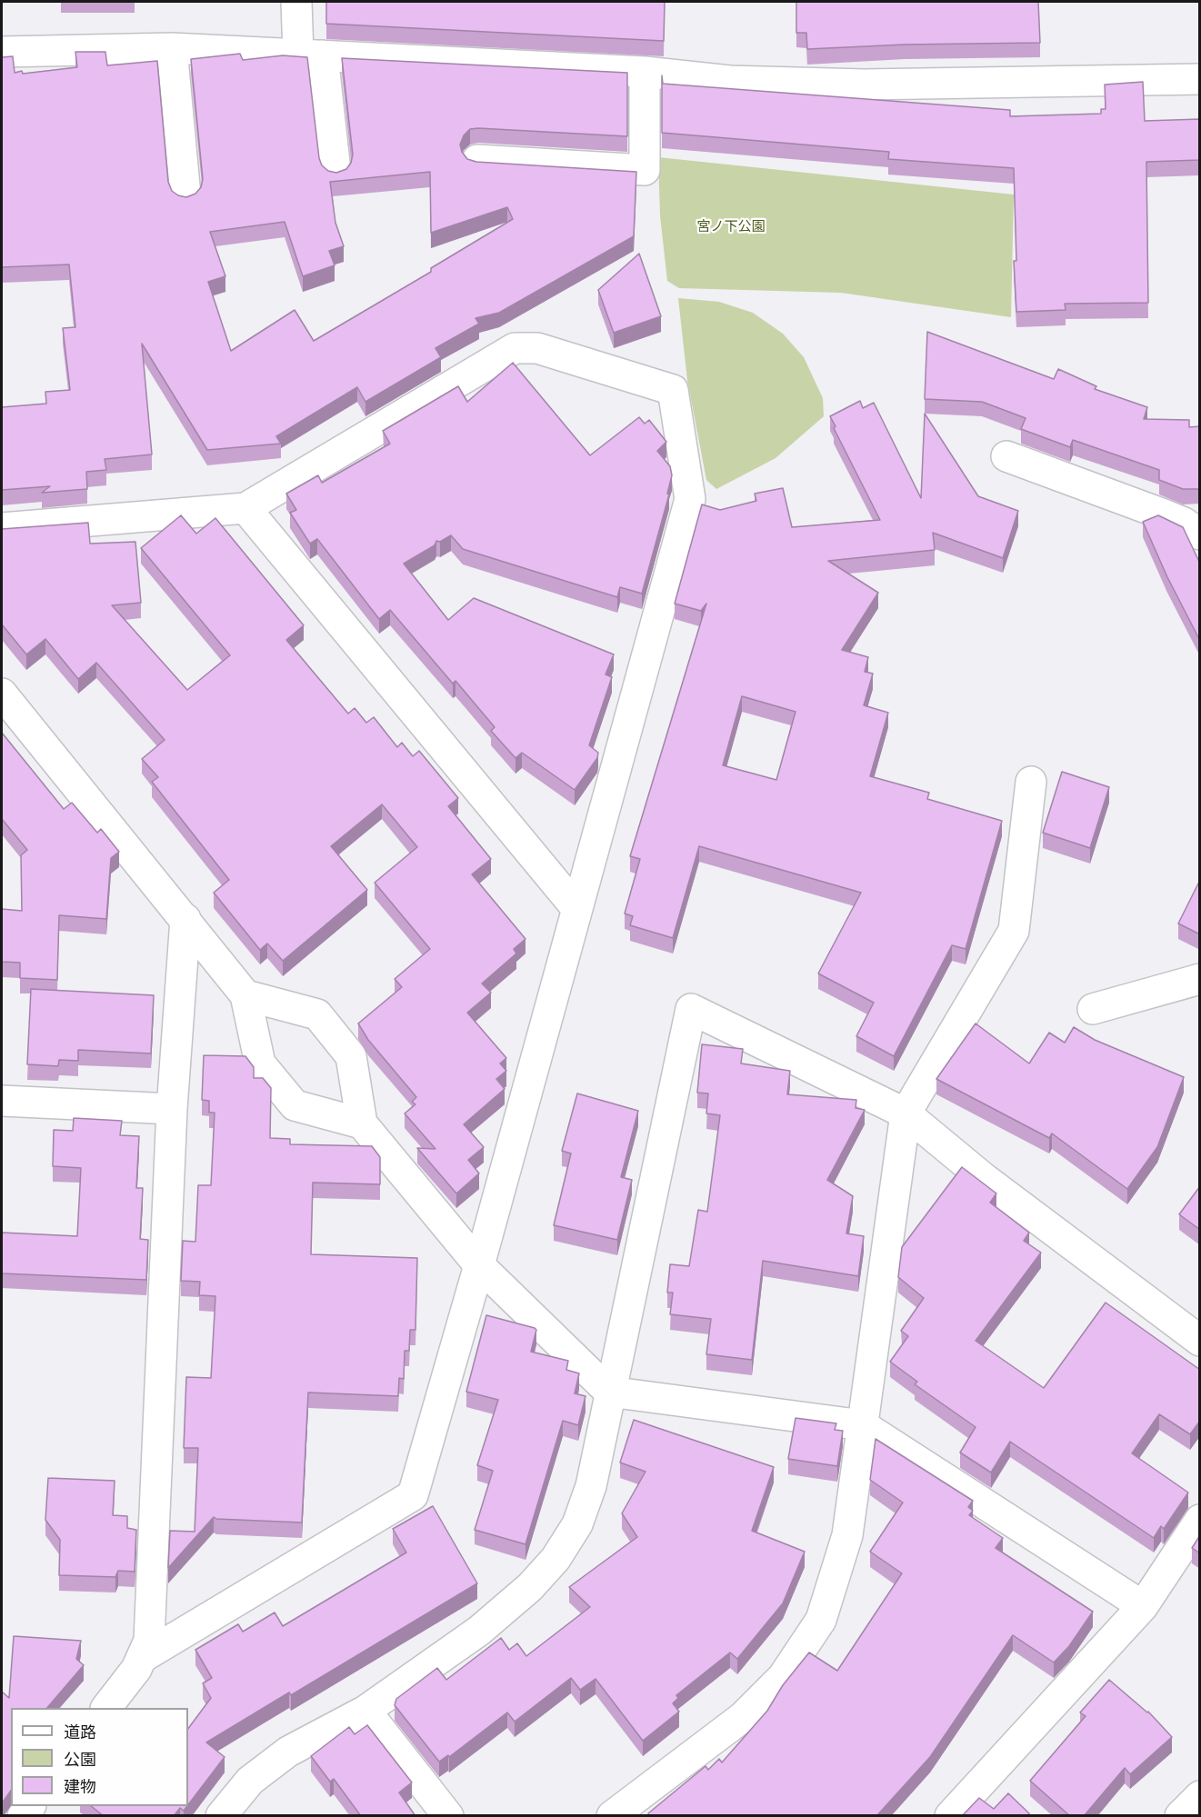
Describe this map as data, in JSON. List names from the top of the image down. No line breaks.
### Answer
{"parks":["宮ノ下公園"],"legend":["道路","公園","建物"]}
